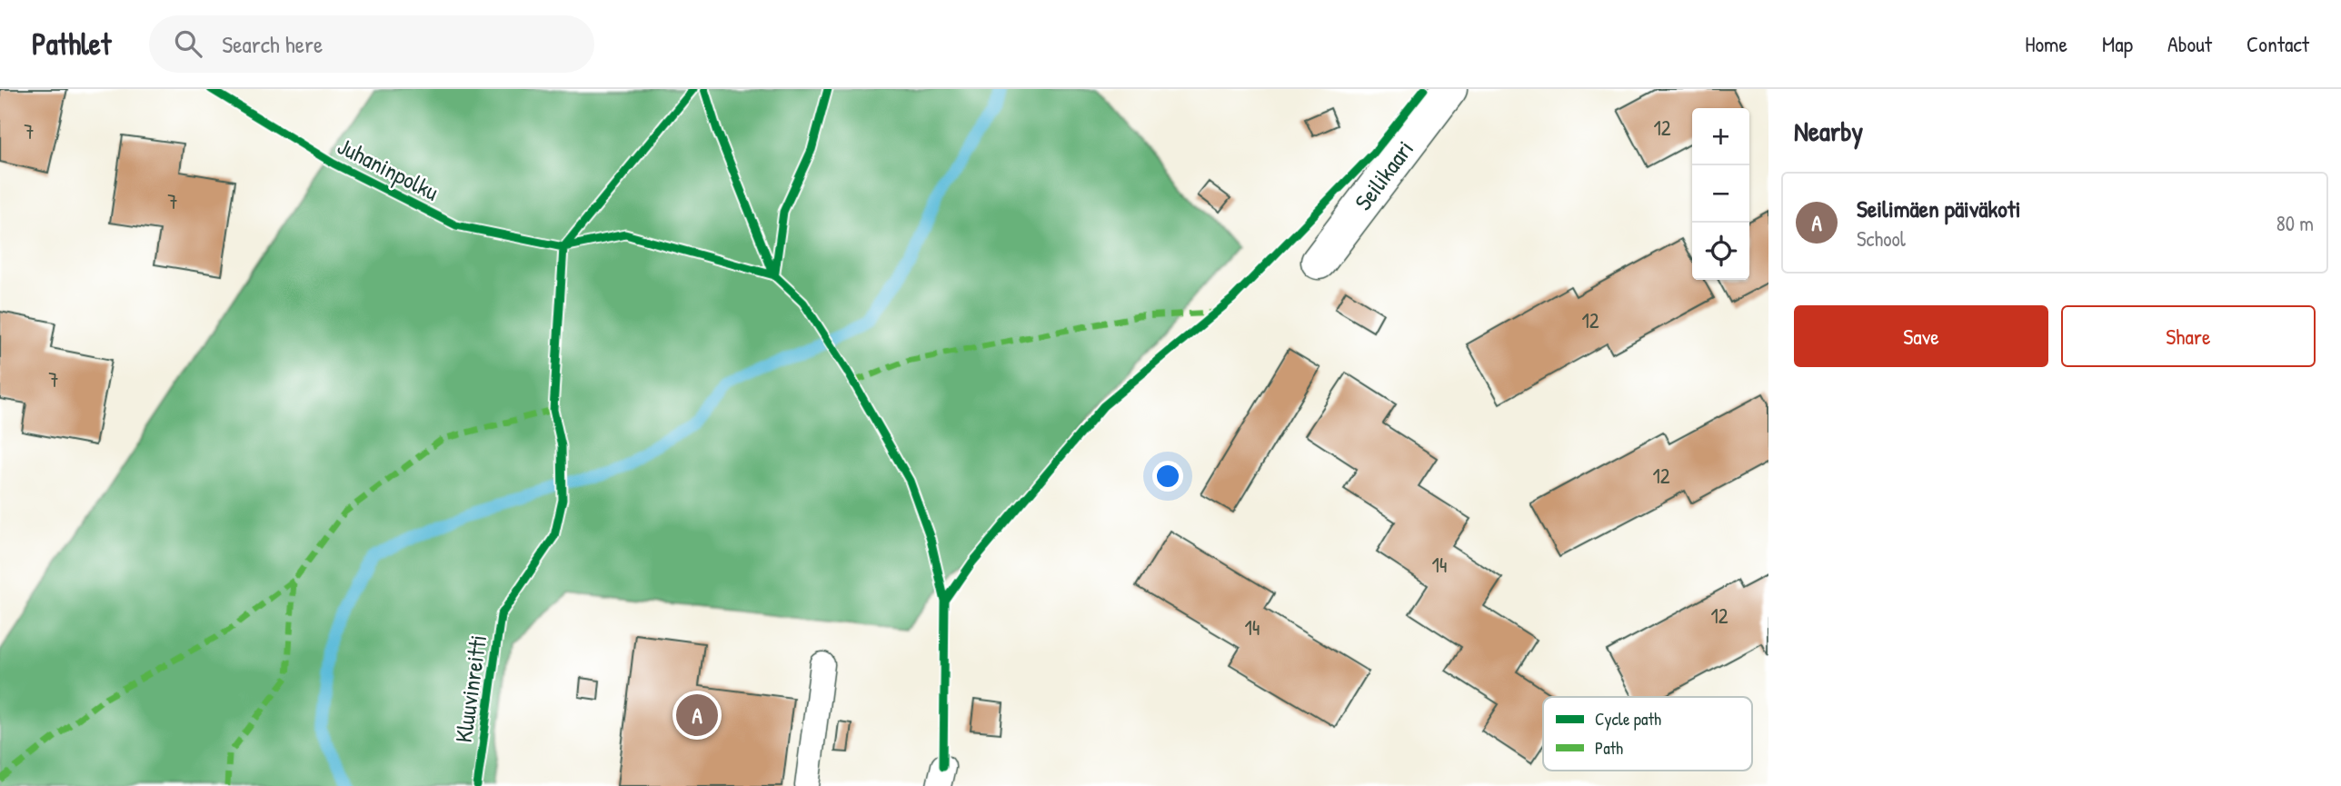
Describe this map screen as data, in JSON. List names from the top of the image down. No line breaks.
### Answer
{"streets":{"street":["Seilikaari"],"cycle path":["Juhaninpolku","Kluuvinreitti"]},"house_numbers":["12","7","7","12","7","12","14","12","14"],"legend":["Cycle path","Path"],"page":{"header":"Pathlet","search":"Search here","nav":["Home","Map","About","Contact"],"heading":"Nearby","map_buttons":["+","−"],"list":[{"mark":"A","name":"Seilimäen päiväkoti","note":"School","value":"80 m"}],"buttons":["Save","Share"],"pins":"A"}}
